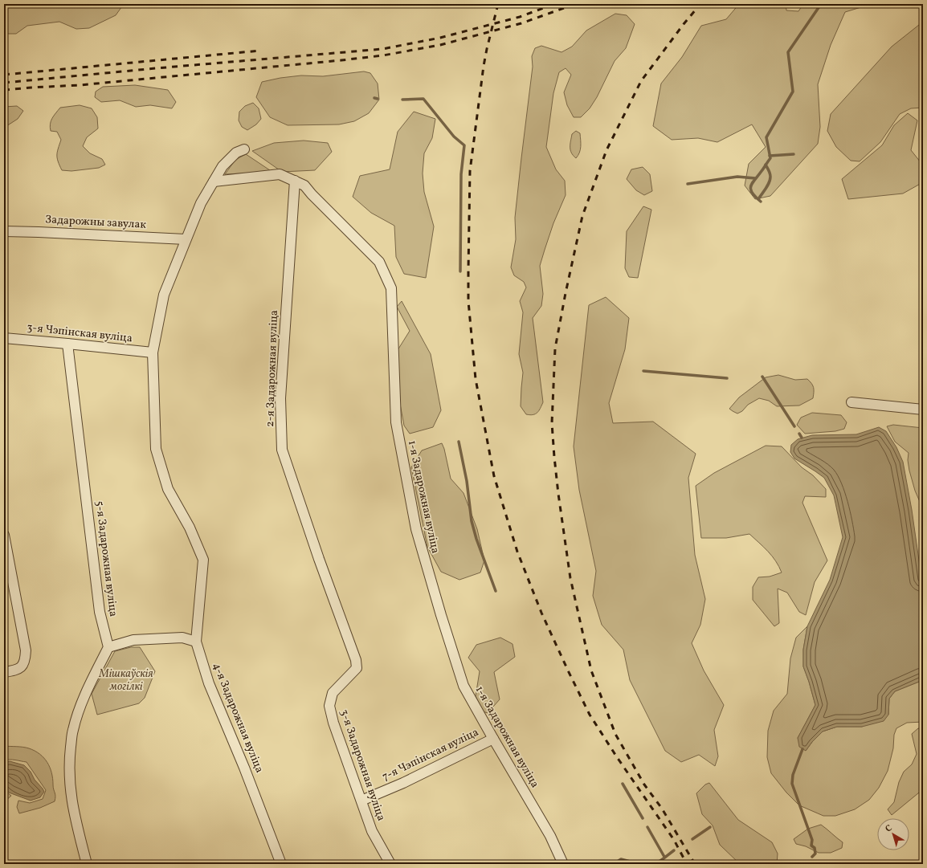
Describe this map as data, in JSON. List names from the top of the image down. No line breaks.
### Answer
{"streets":{"street":["Задарожны завулак","3-я Чэпінская вуліца","2-я Задарожная вуліца","1-я Задарожная вуліца","5-я Задарожная вуліца","4-я Задарожная вуліца","7-я Чэпінская вуліца","3-я Задарожная вуліца"]},"crossings":[["Задарожны завулак","4-я Задарожная вуліца"],["3-я Чэпінская вуліца","5-я Задарожная вуліца"],["3-я Чэпінская вуліца","4-я Задарожная вуліца"],["2-я Задарожная вуліца","1-я Задарожная вуліца"],["2-я Задарожная вуліца","3-я Задарожная вуліца"],["1-я Задарожная вуліца","4-я Задарожная вуліца"],["1-я Задарожная вуліца","7-я Чэпінская вуліца"],["7-я Чэпінская вуліца","3-я Задарожная вуліца"]],"parks":["Мішкаўскія могілкі"],"north":"top left"}
